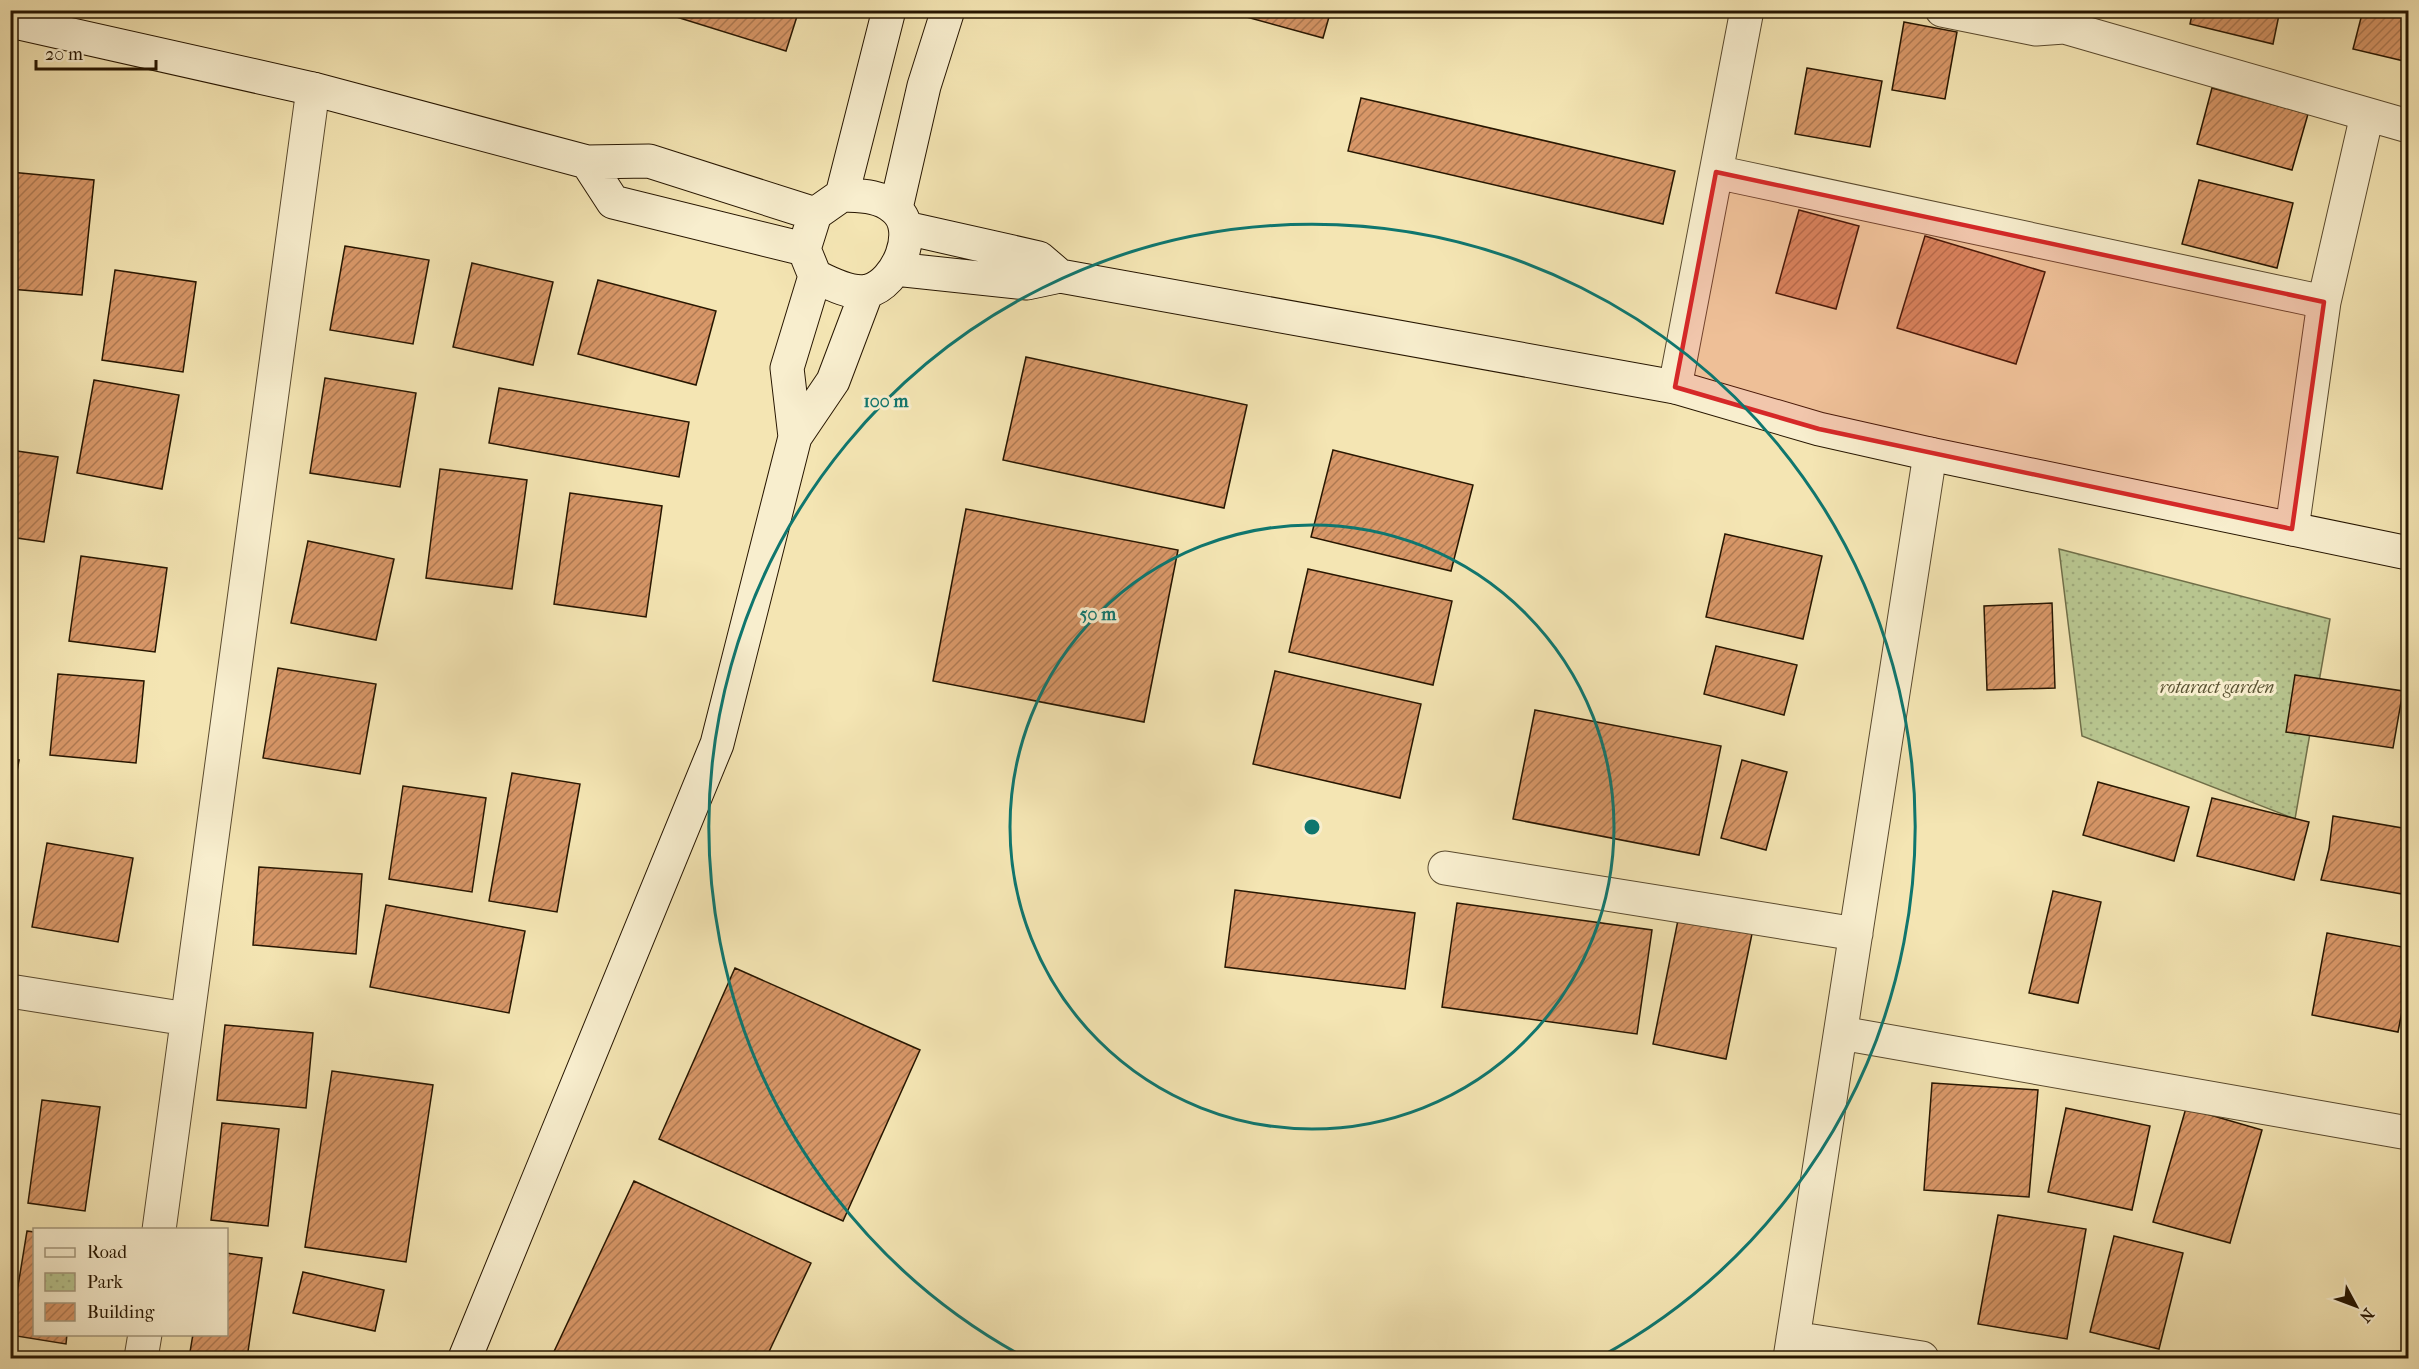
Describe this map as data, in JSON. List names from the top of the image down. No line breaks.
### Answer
{"parks":["rotaract garden"],"legend":["Road","Park","Building"],"scale_bar":"20 m","north":"bottom right","rings":["100 m","50 m"]}
